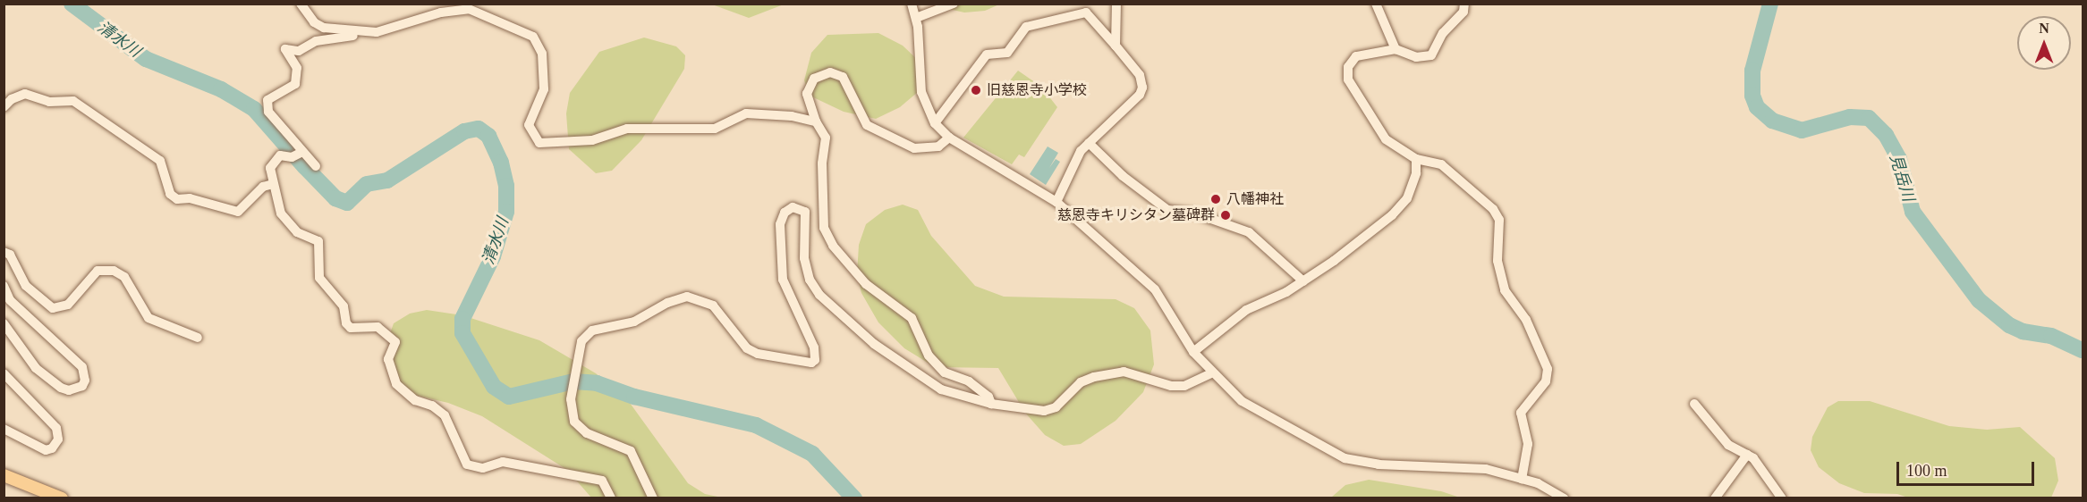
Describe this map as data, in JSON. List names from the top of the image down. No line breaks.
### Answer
{"water":["清水川","見岳川"],"places":["旧慈恩寺小学校","八幡神社","慈恩寺キリシタン墓碑群"],"scale_bar":"100 m","north":"top"}
